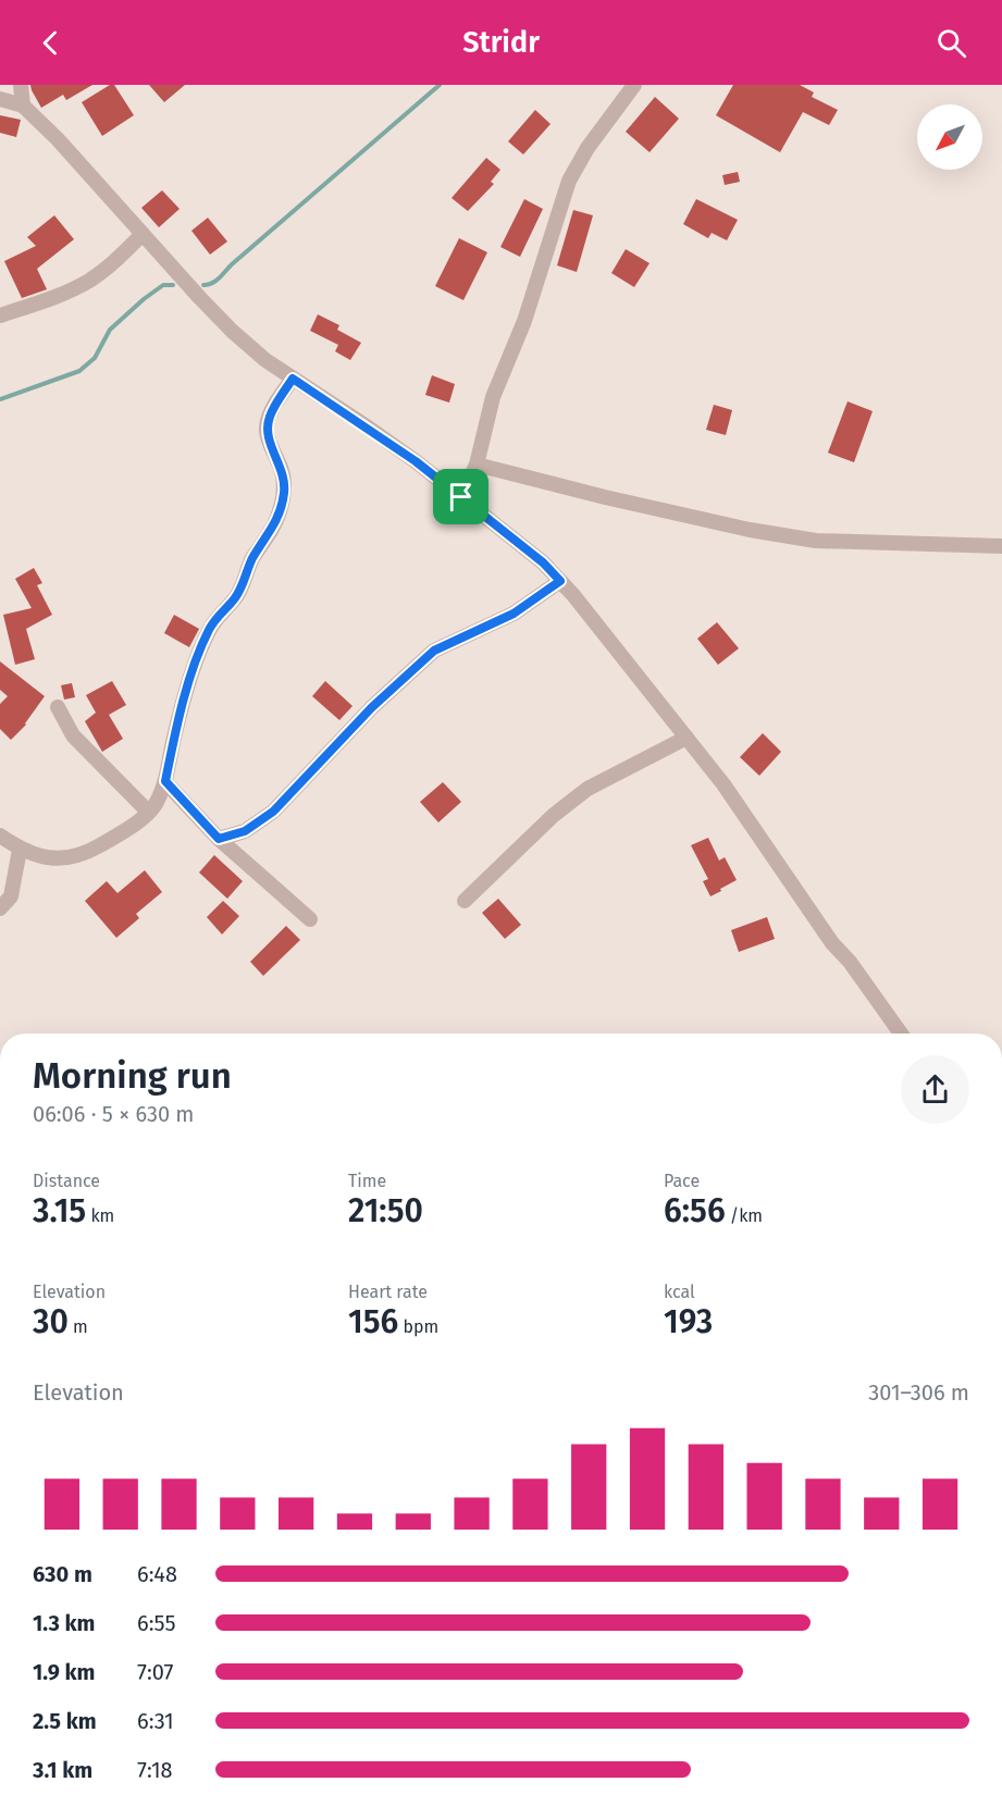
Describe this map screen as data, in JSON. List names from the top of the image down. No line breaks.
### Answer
{"north":"bottom left","page":{"header":"Stridr","heading":["Morning run","06:06 · 5 × 630 m"],"stats":[["Distance","3.15 km"],["Time","21:50"],["Pace","6:56 /km"],["Elevation","30 m"],["Heart rate","156 bpm"],["kcal","193"]],"chart":["Elevation","301–306 m"],"list":[{"name":"630 m","note":"6:48"},{"name":"1.3 km","note":"6:55"},{"name":"1.9 km","note":"7:07"},{"name":"2.5 km","note":"6:31"},{"name":"3.1 km","note":"7:18"}]}}
